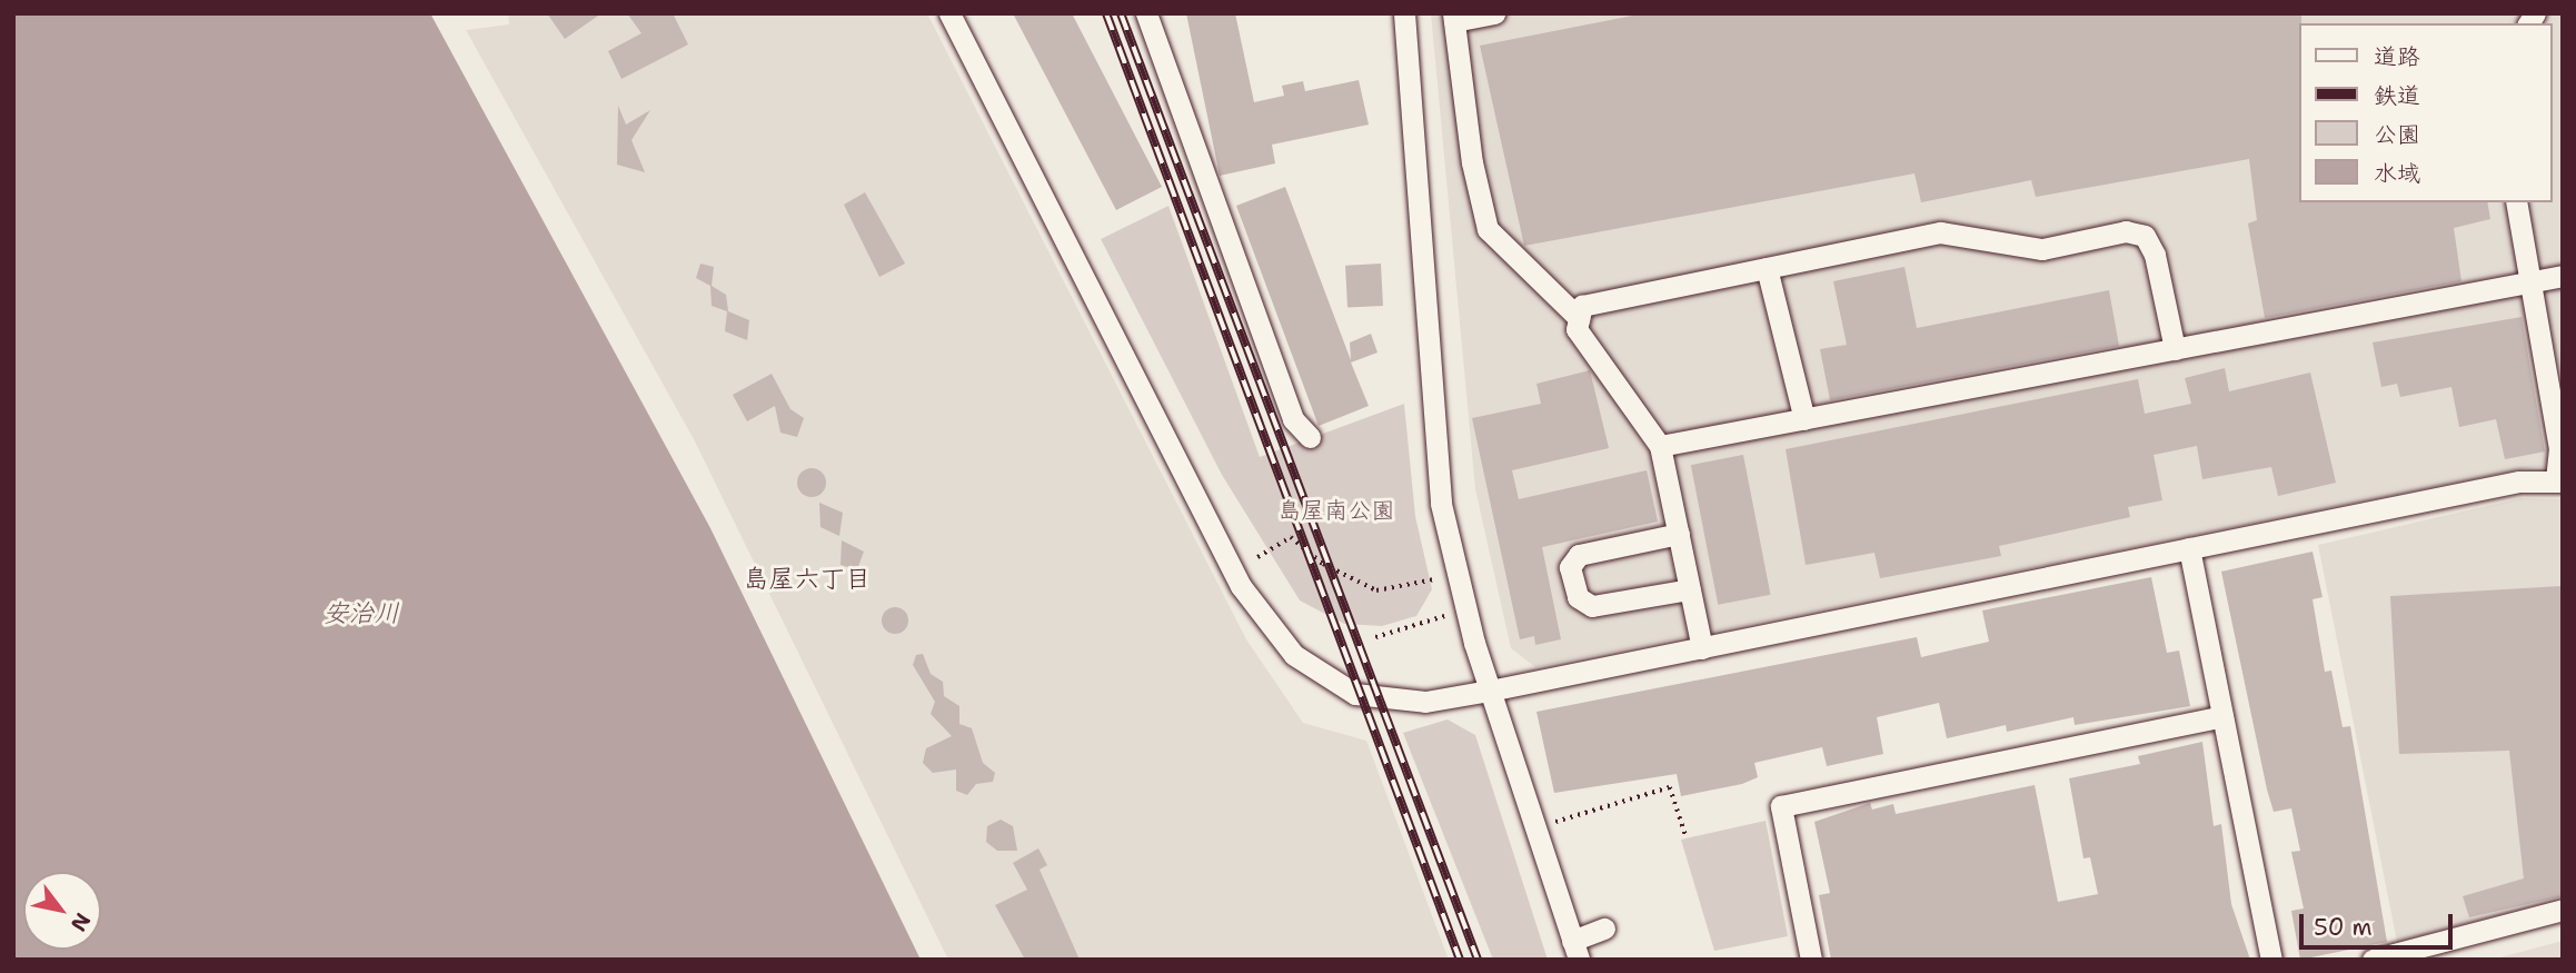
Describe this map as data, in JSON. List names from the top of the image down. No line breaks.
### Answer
{"districts":["島屋六丁目"],"water":["安治川"],"parks":["島屋南公園"],"legend":["道路","鉄道","公園","水域"],"scale_bar":"50 m","north":"bottom right"}
